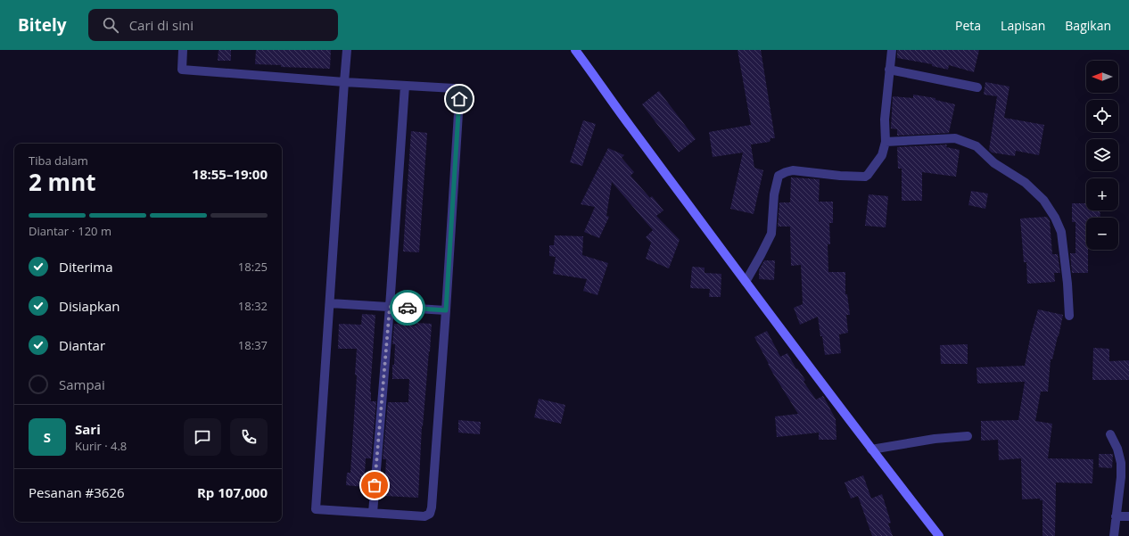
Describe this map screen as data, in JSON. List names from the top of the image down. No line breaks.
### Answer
{"north":"left","page":{"header":"Bitely","search":"Cari di sini","nav":["Peta","Lapisan","Bagikan"],"map_buttons":["+","−"],"heading":["2 mnt","Tiba dalam","18:55–19:00"],"panel":["Sari","Kurir · 4.8","Pesanan #3626","Rp 107,000"],"bar":"Diantar · 120 m","list":[["Diterima","18:25"],["Disiapkan","18:32"],["Diantar","18:37"],"Sampai"],"round":"S"}}
